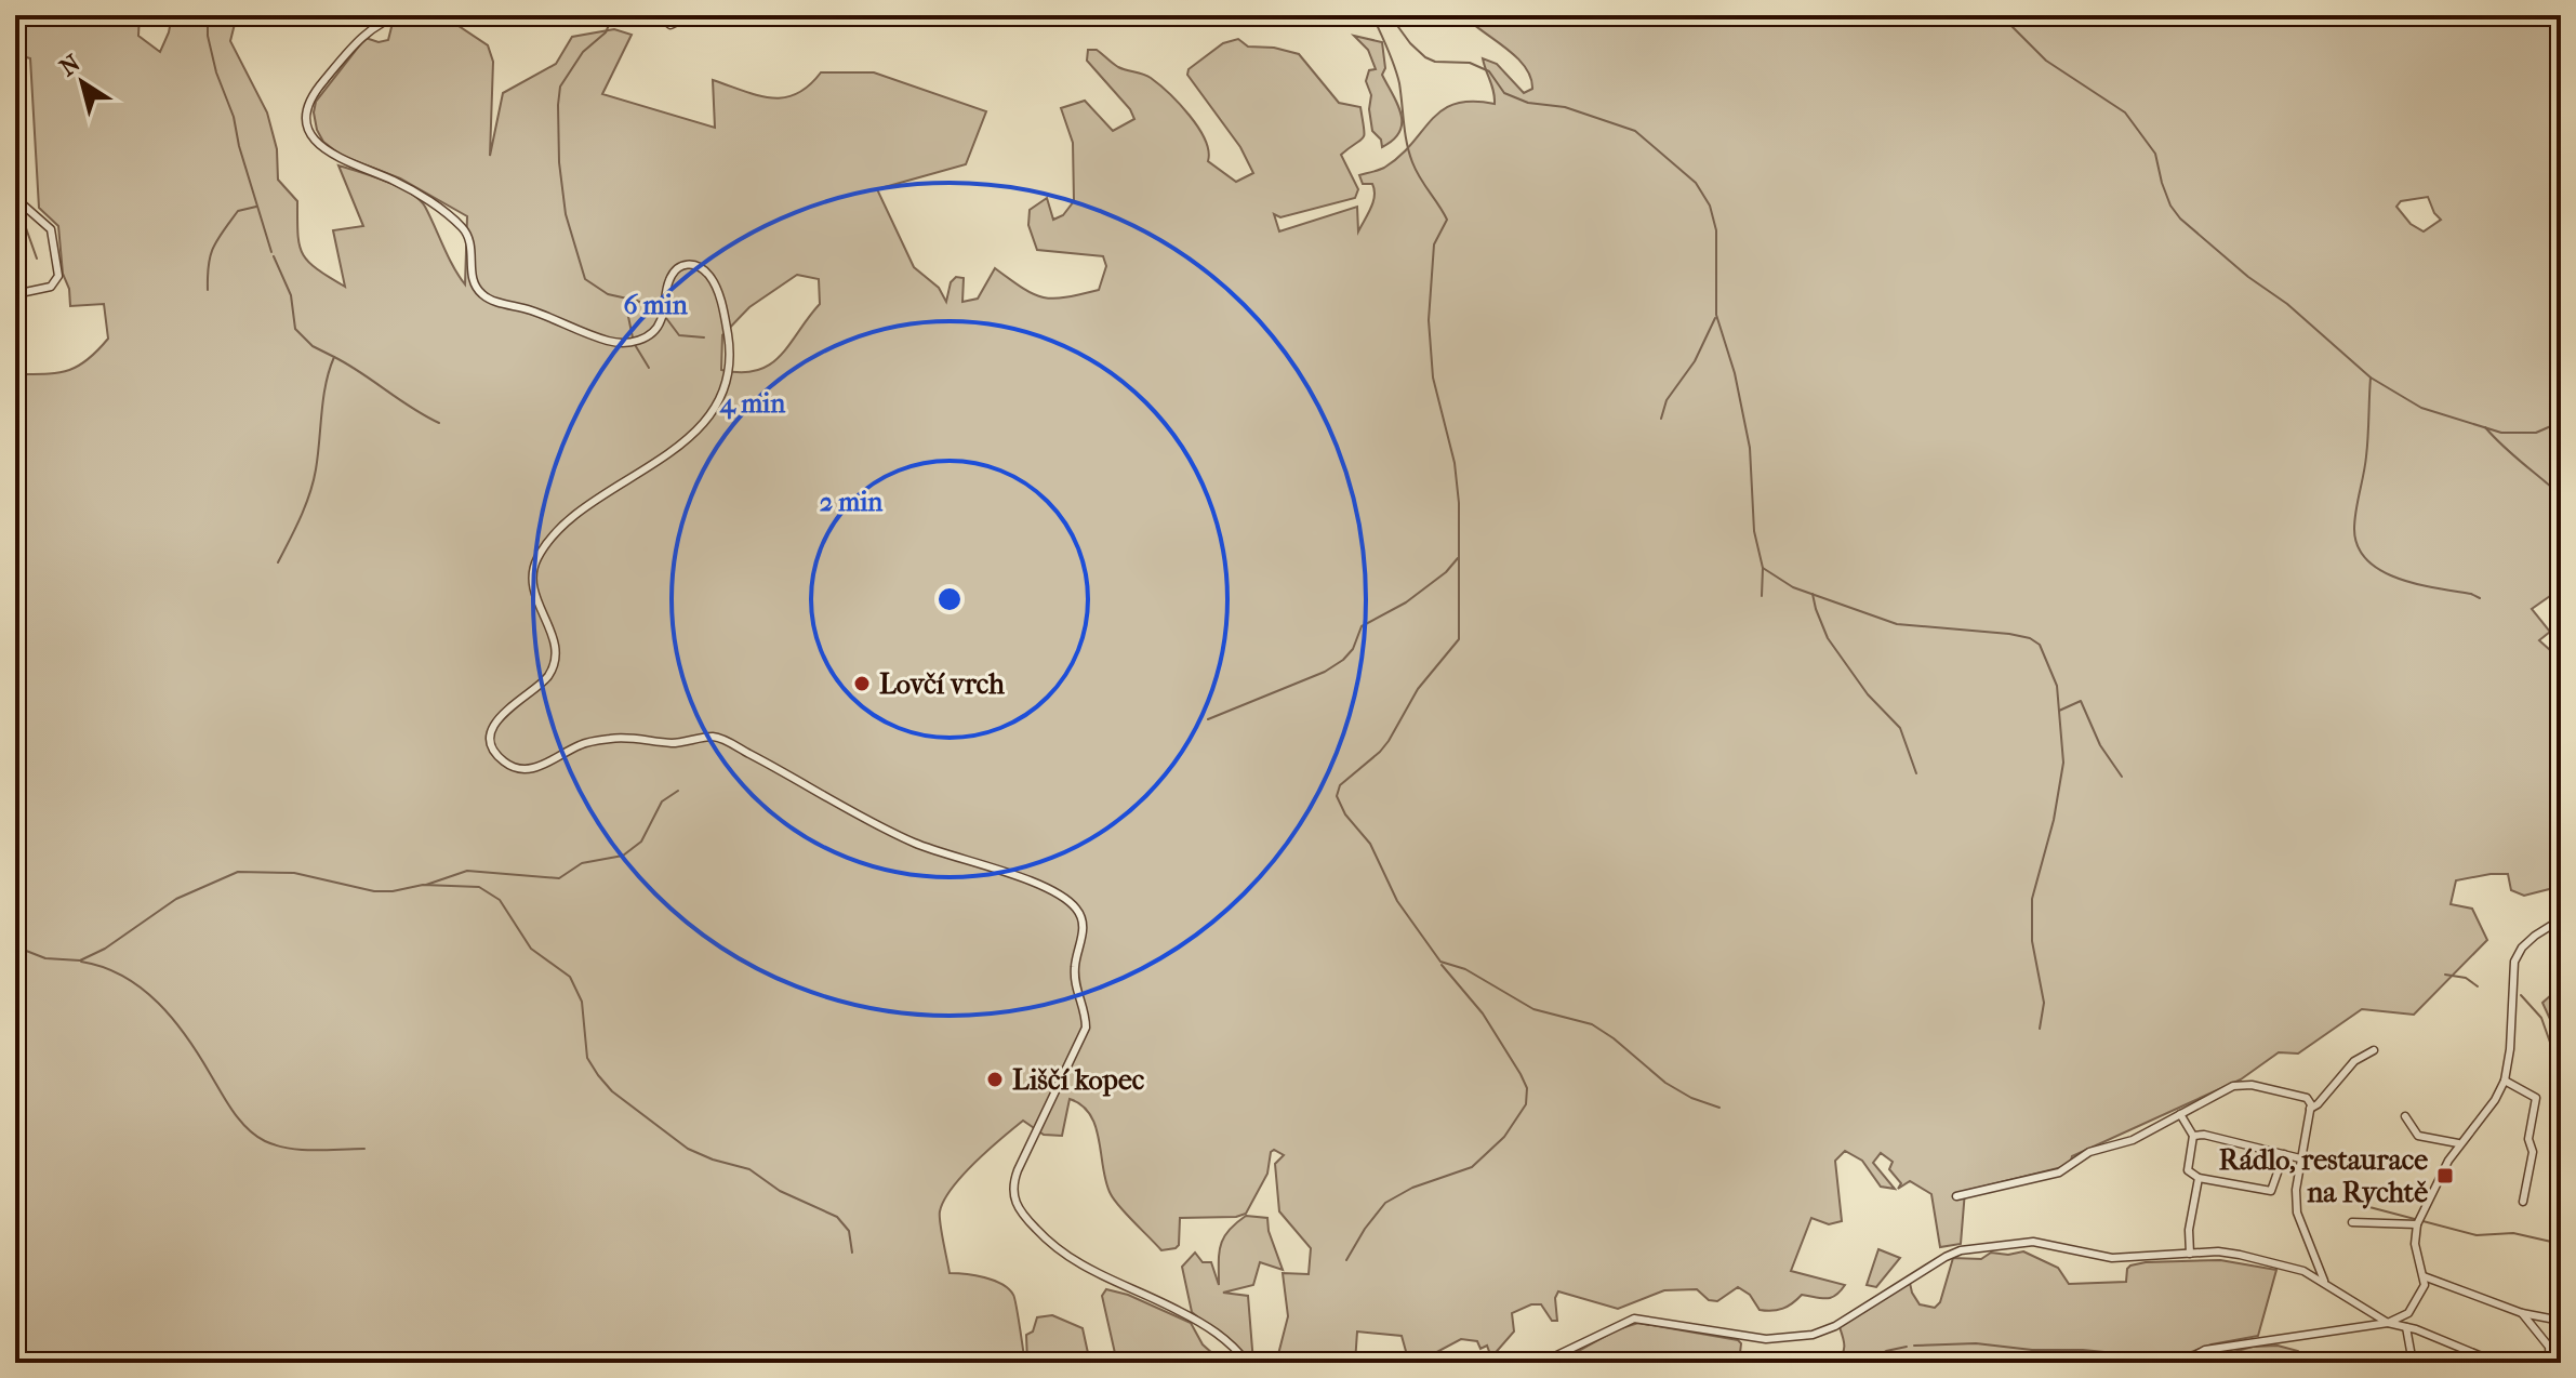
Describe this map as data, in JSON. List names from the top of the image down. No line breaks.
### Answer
{"places":{"other":["Lovčí vrch","Liščí kopec"],"transit":["Rádlo, restaurace na Rychtě"]},"north":"top left","rings":["6 min","4 min","2 min"]}
